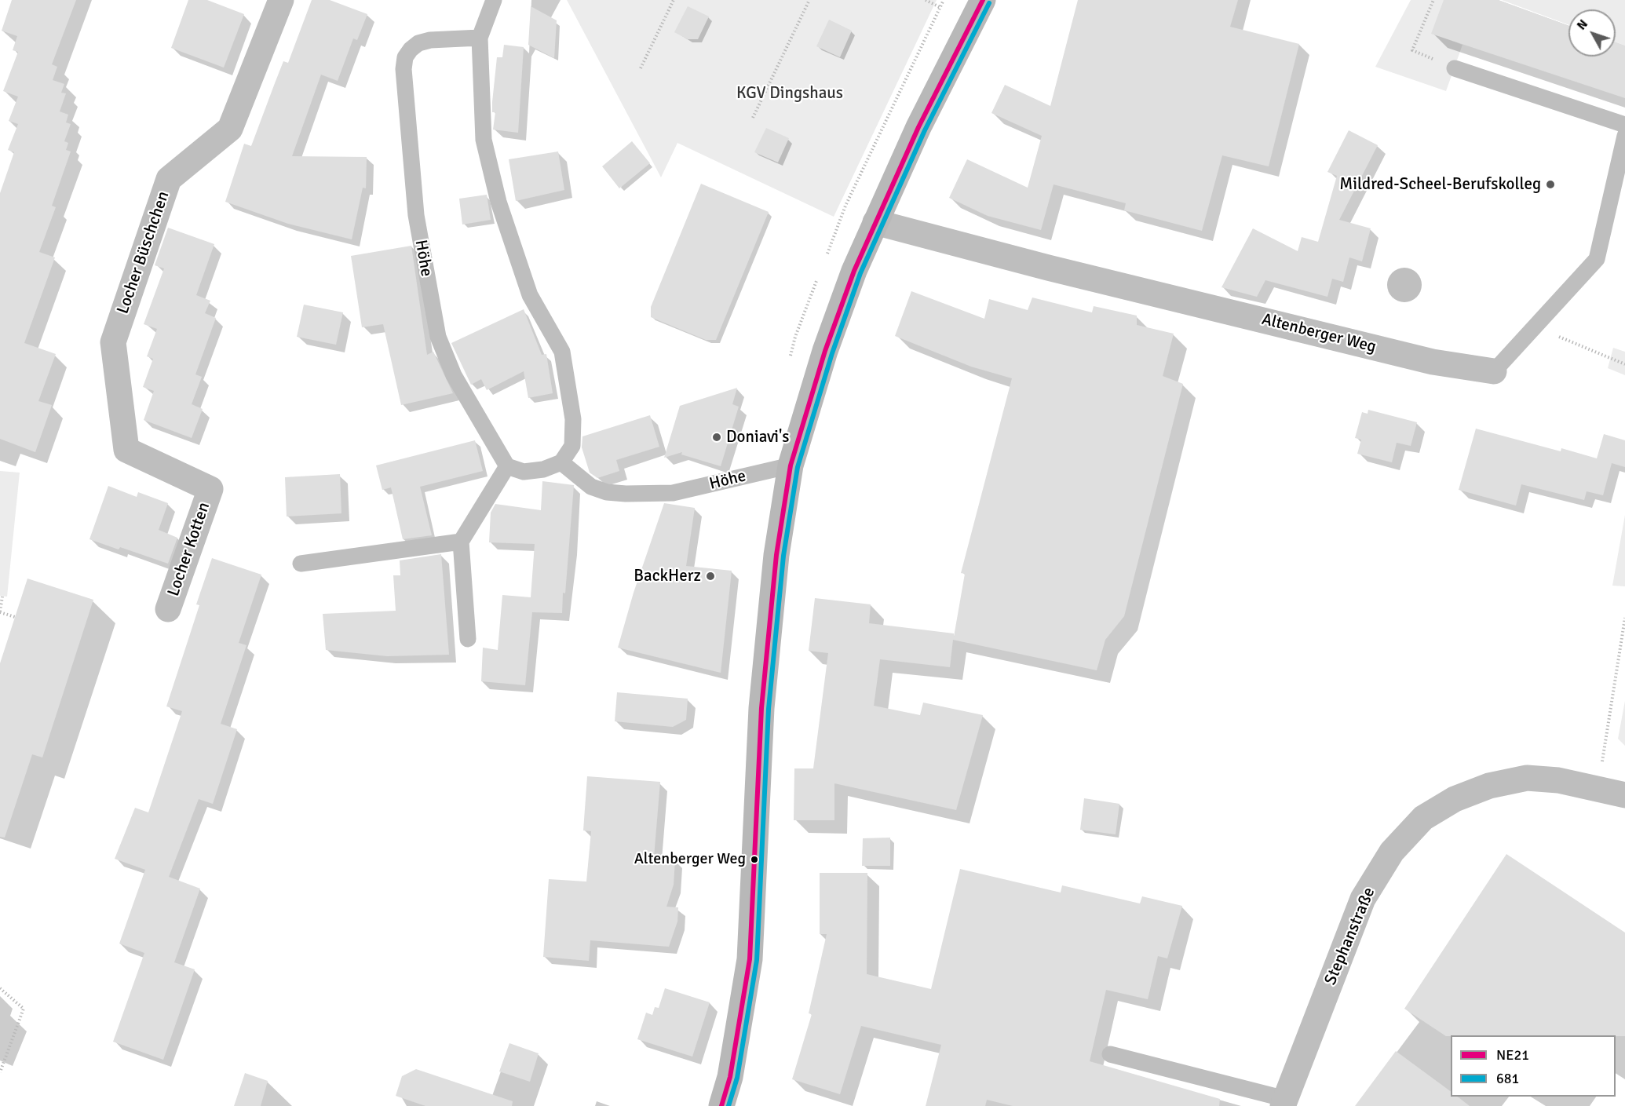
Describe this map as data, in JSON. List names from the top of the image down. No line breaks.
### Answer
{"streets":{"street":["Locher Büschchen","Altenberger Weg","Locher Kotten","Stephanstraße"],"lane":["Höhe"]},"crossings":[["Locher Büschchen","Locher Kotten"]],"parks":["KGV Dingshaus"],"places":["Mildred-Scheel-Berufskolleg","Doniavi's","BackHerz","Altenberger Weg"],"lines":["transit line NE21","transit line 681"],"legend":["NE21","681"],"north":"top left"}
